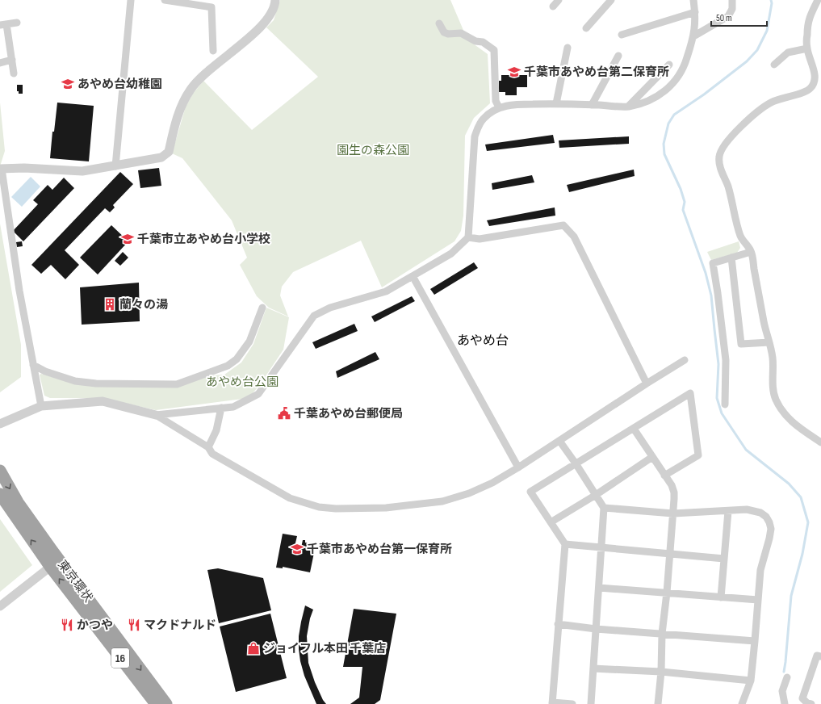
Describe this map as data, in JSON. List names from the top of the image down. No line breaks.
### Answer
{"streets":{"highway":["東京環状","16"]},"districts":["あやめ台"],"parks":["園生の森公園","あやめ台公園"],"places":{"school or university":["千葉市あやめ台第二保育所","あやめ台幼稚園","千葉市立あやめ台小学校","千葉市あやめ台第一保育所"],"building":["蘭々の湯"],"public building":["千葉あやめ台郵便局"],"restaurant":["かつや","マクドナルド"],"shop":["ジョイフル本田 千葉店"]},"scale_bar":"50 m"}
